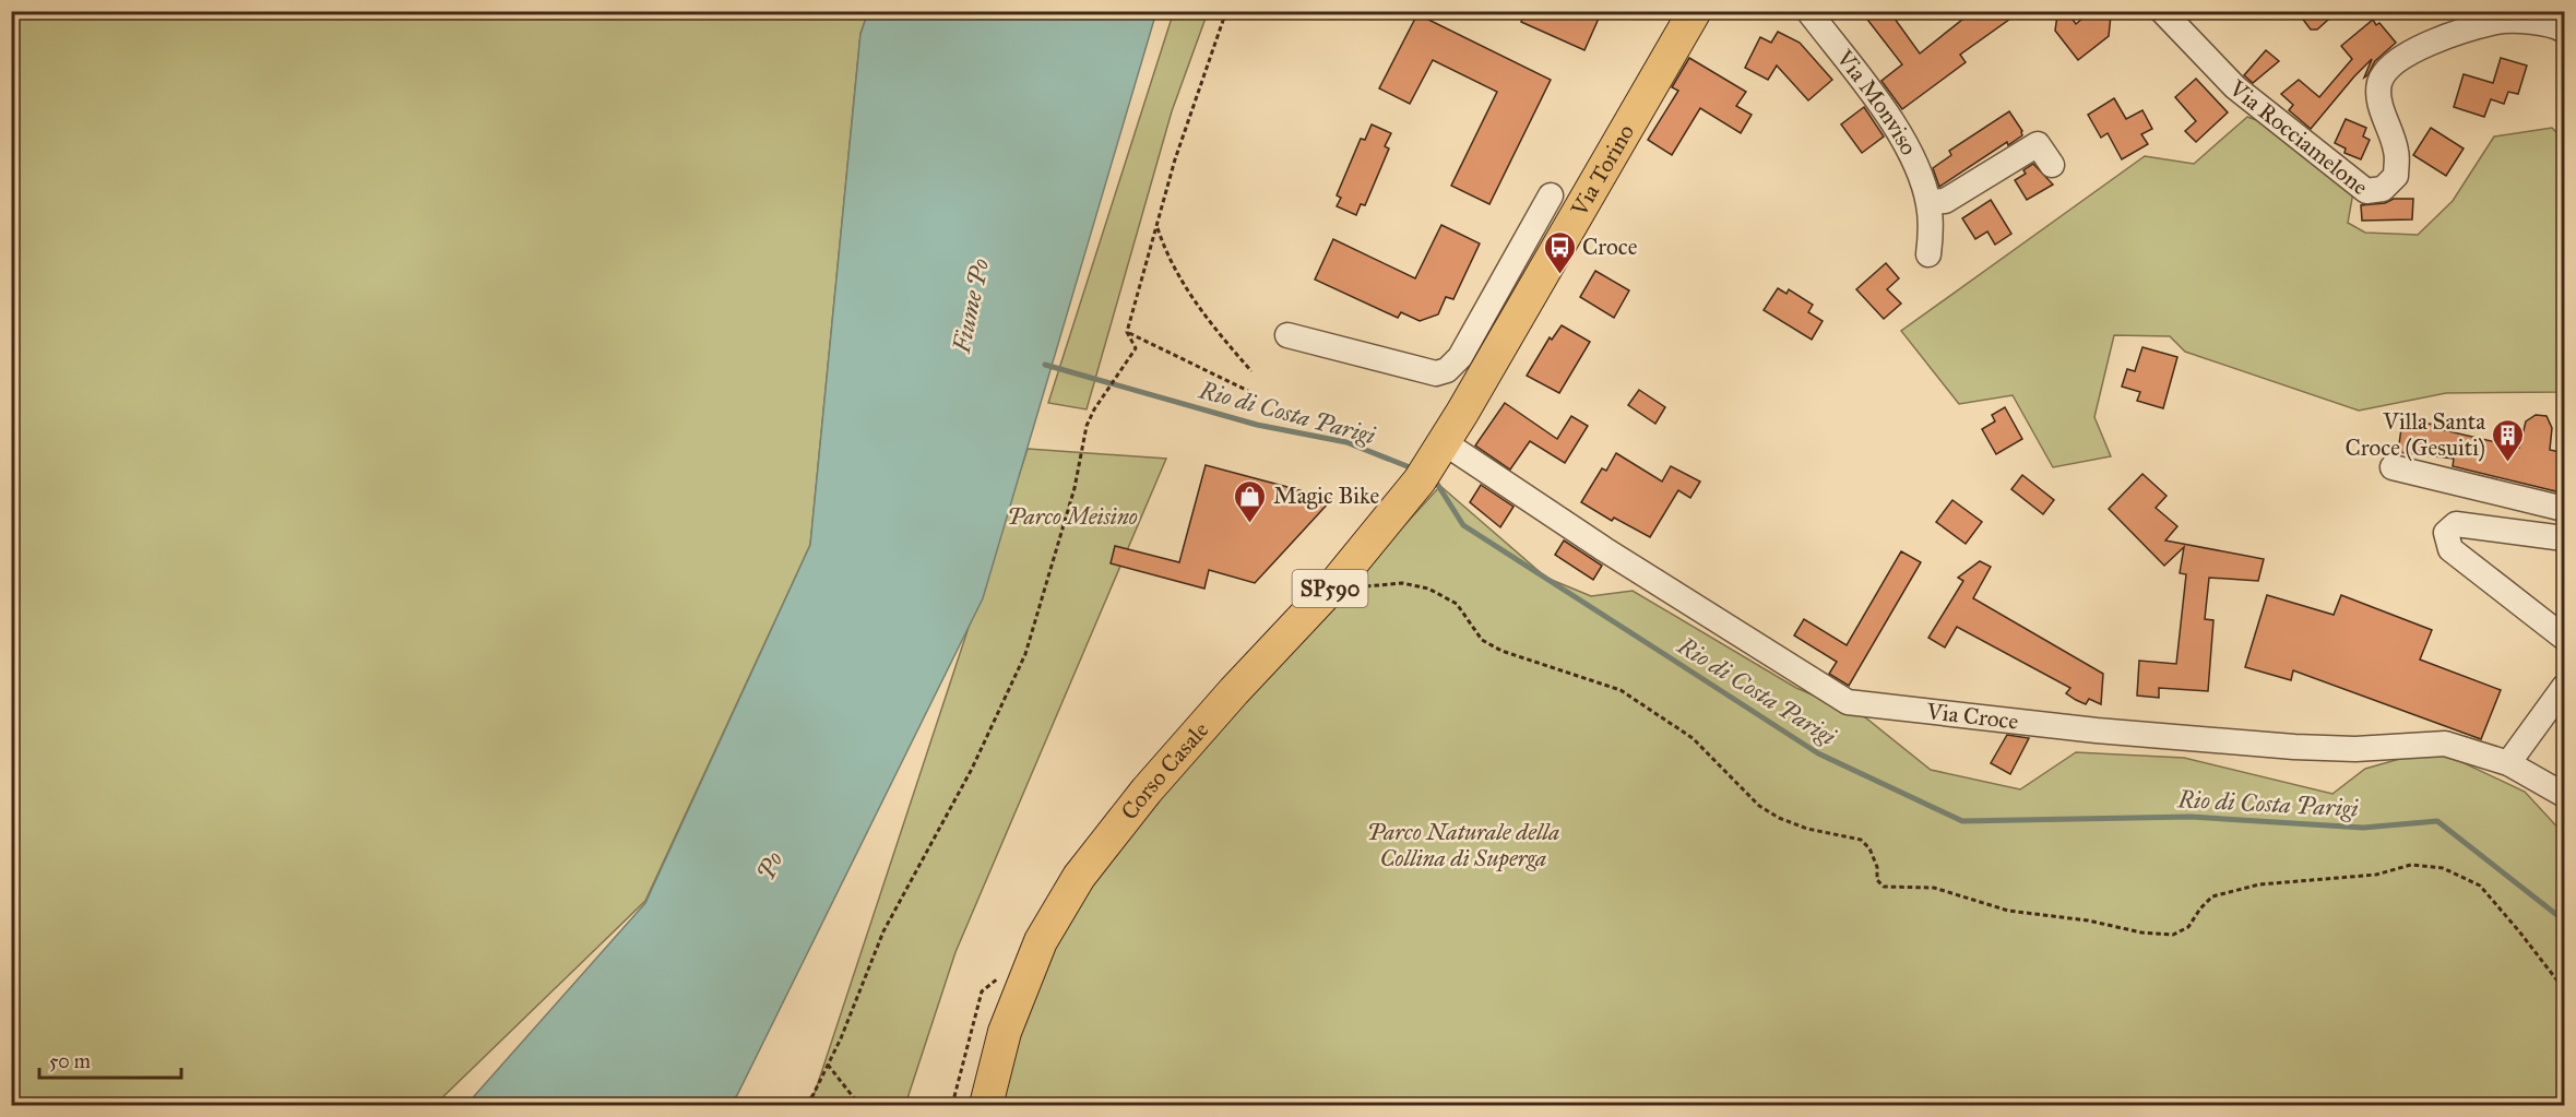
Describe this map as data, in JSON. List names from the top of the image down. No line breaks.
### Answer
{"streets":{"main road":["Via Torino","SP590","Corso Casale"],"street":["Via Monviso","Via Rocciamelone","Via Croce"]},"crossings":[["Via Torino","Via Croce"],["Via Torino","Corso Casale"],["Via Croce","Corso Casale"]],"water":["Fiume Po","Rio di Costa Parigi","Po"],"parks":["Parco Meisino","Parco Naturale della Collina di Superga"],"places":{"bus stop":["Croce"],"building":["Villa Santa Croce (Gesuiti)"],"shop":["Magic Bike"]},"scale_bar":"50 m"}
